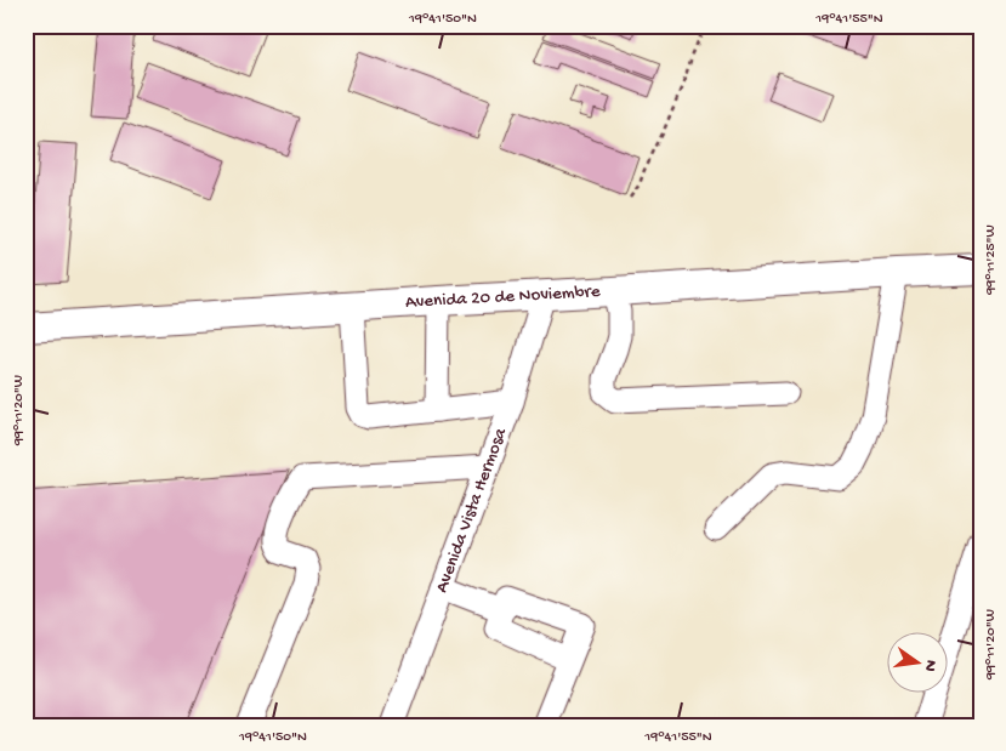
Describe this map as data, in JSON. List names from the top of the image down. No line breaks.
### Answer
{"streets":{"main road":["Avenida 20 de Noviembre"],"street":["Avenida Vista Hermosa"]},"crossings":[["Avenida 20 de Noviembre","Avenida Vista Hermosa"]],"north":"right","coordinates":["19°41'50\"N","19°41'55\"N","99°11'25\"W","99°11'20\"W"]}
